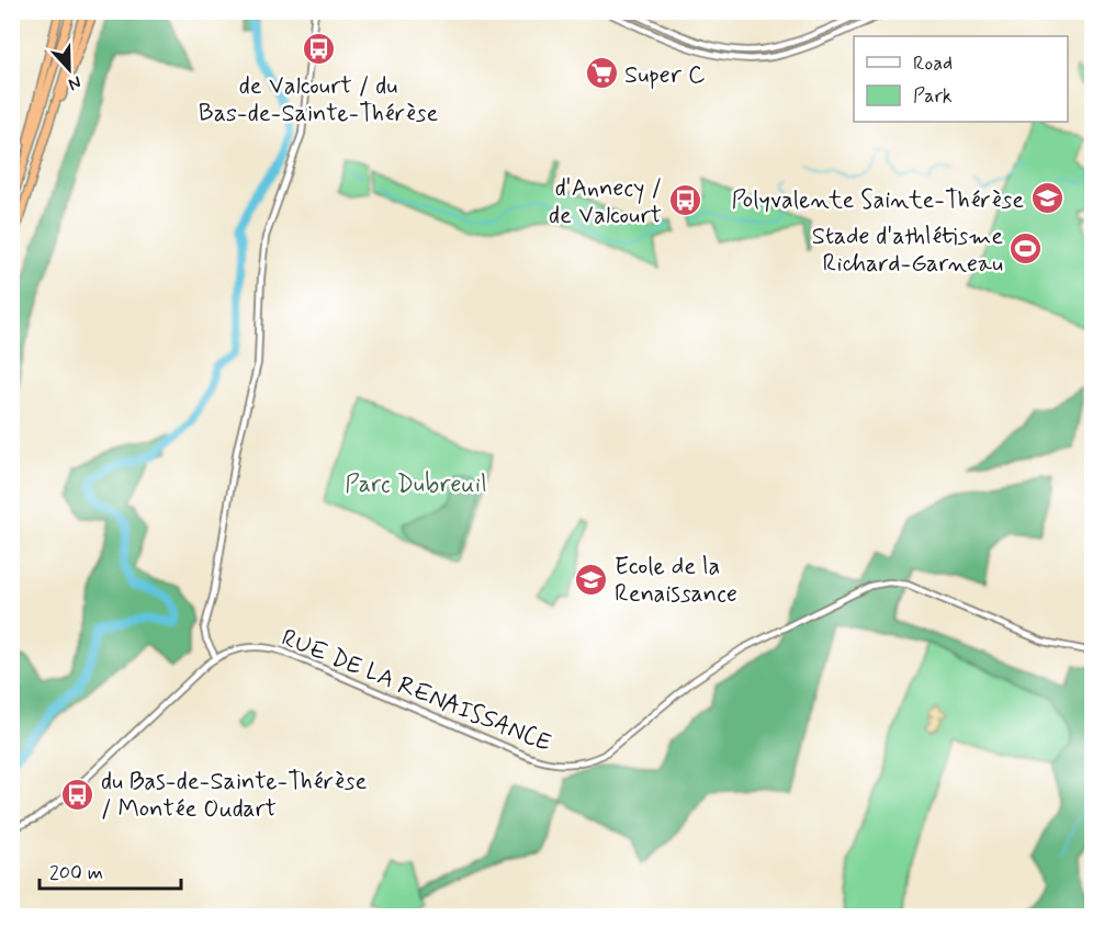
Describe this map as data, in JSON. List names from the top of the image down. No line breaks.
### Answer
{"streets":{"street":["RUE DE LA RENAISSANCE"]},"parks":["Parc Dubreuil"],"places":{"bus stop":["de Valcourt / du Bas-de-Sainte-Thérèse","d'Annecy / de Valcourt","du Bas-de-Sainte-Thérèse / Montée Oudart"],"supermarket":["Super C"],"school or university":["Polyvalente Sainte-Thérèse","Ecole de la Renaissance"],"sports":["Stade d'athlétisme Richard-Garneau"]},"legend":["Road","Park"],"scale_bar":"200 m","north":"bottom"}
